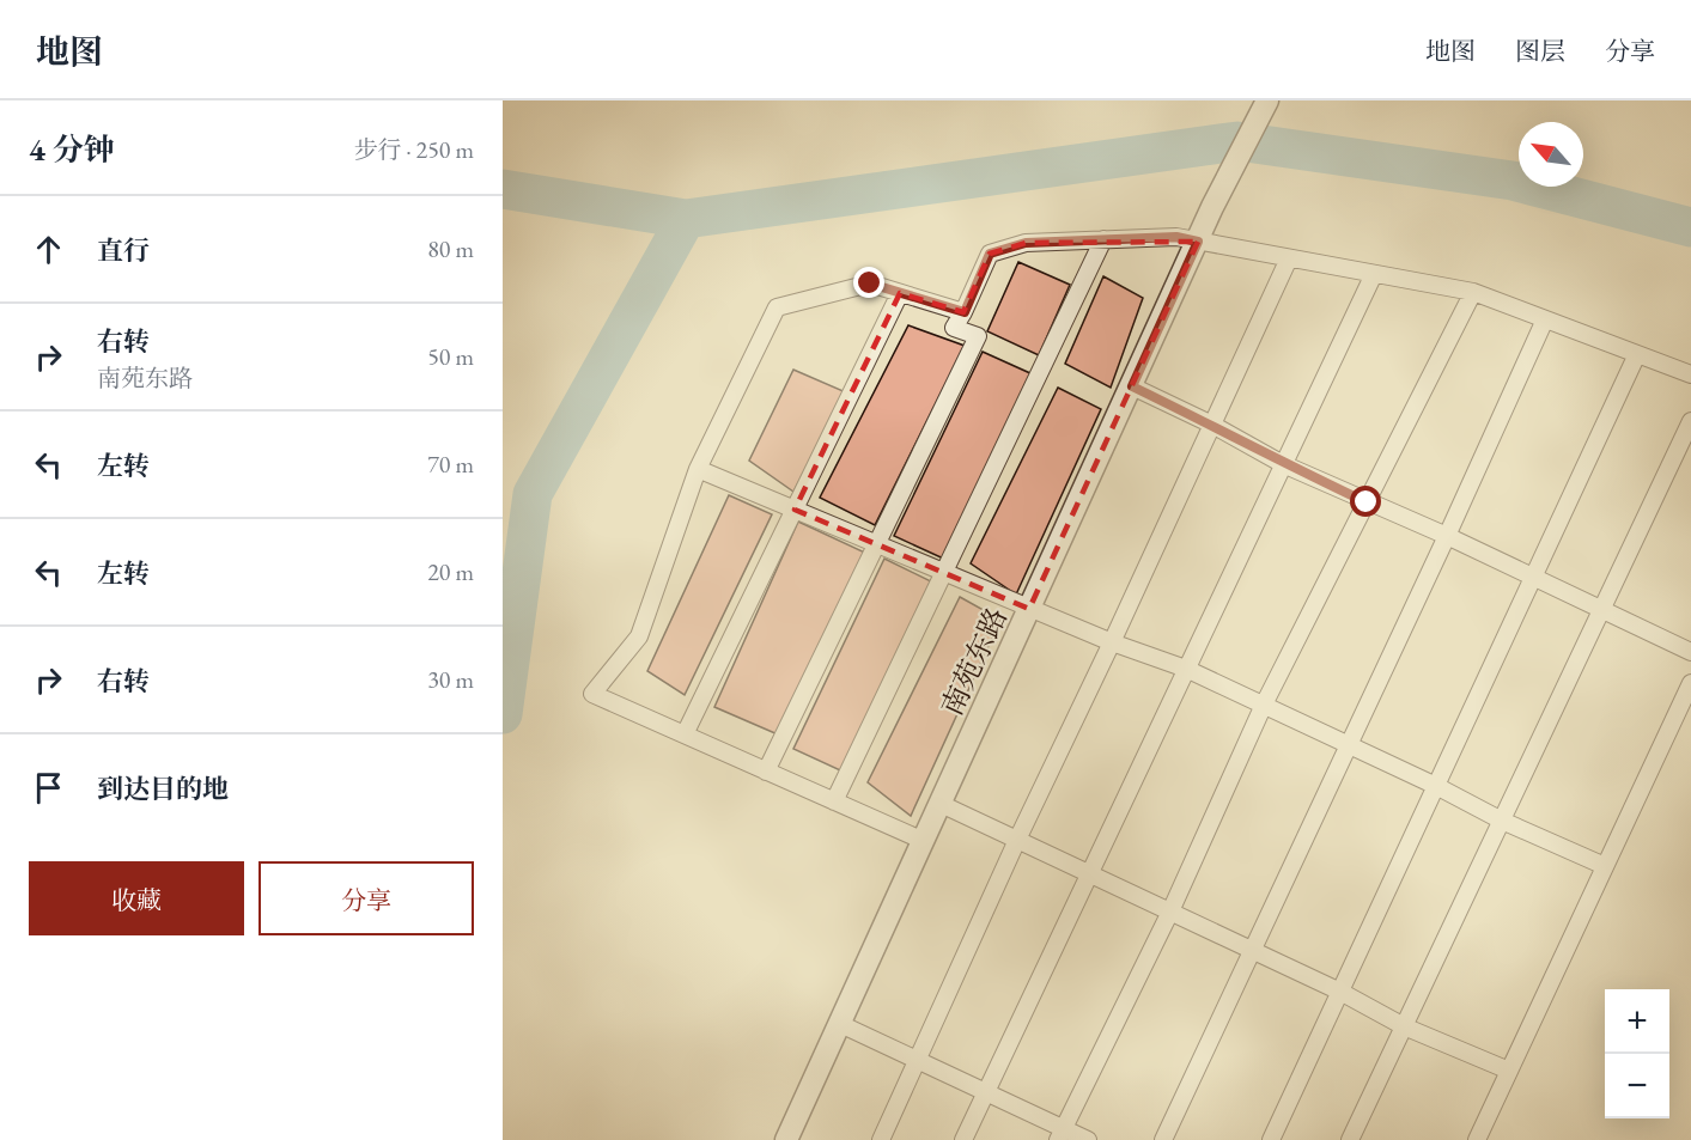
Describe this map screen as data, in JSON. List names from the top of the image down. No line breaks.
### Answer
{"streets":{"street":["南苑东路"]},"north":"top left","page":{"header":"地图","nav":["地图","图层","分享"],"heading":["4 分钟","步行 · 250 m"],"list":[["直行","80 m"],["右转","南苑东路","50 m"],["左转","70 m"],["左转","20 m"],["右转","30 m"],"到达目的地"],"buttons":["收藏","分享"],"map_buttons":["+","−"]}}
